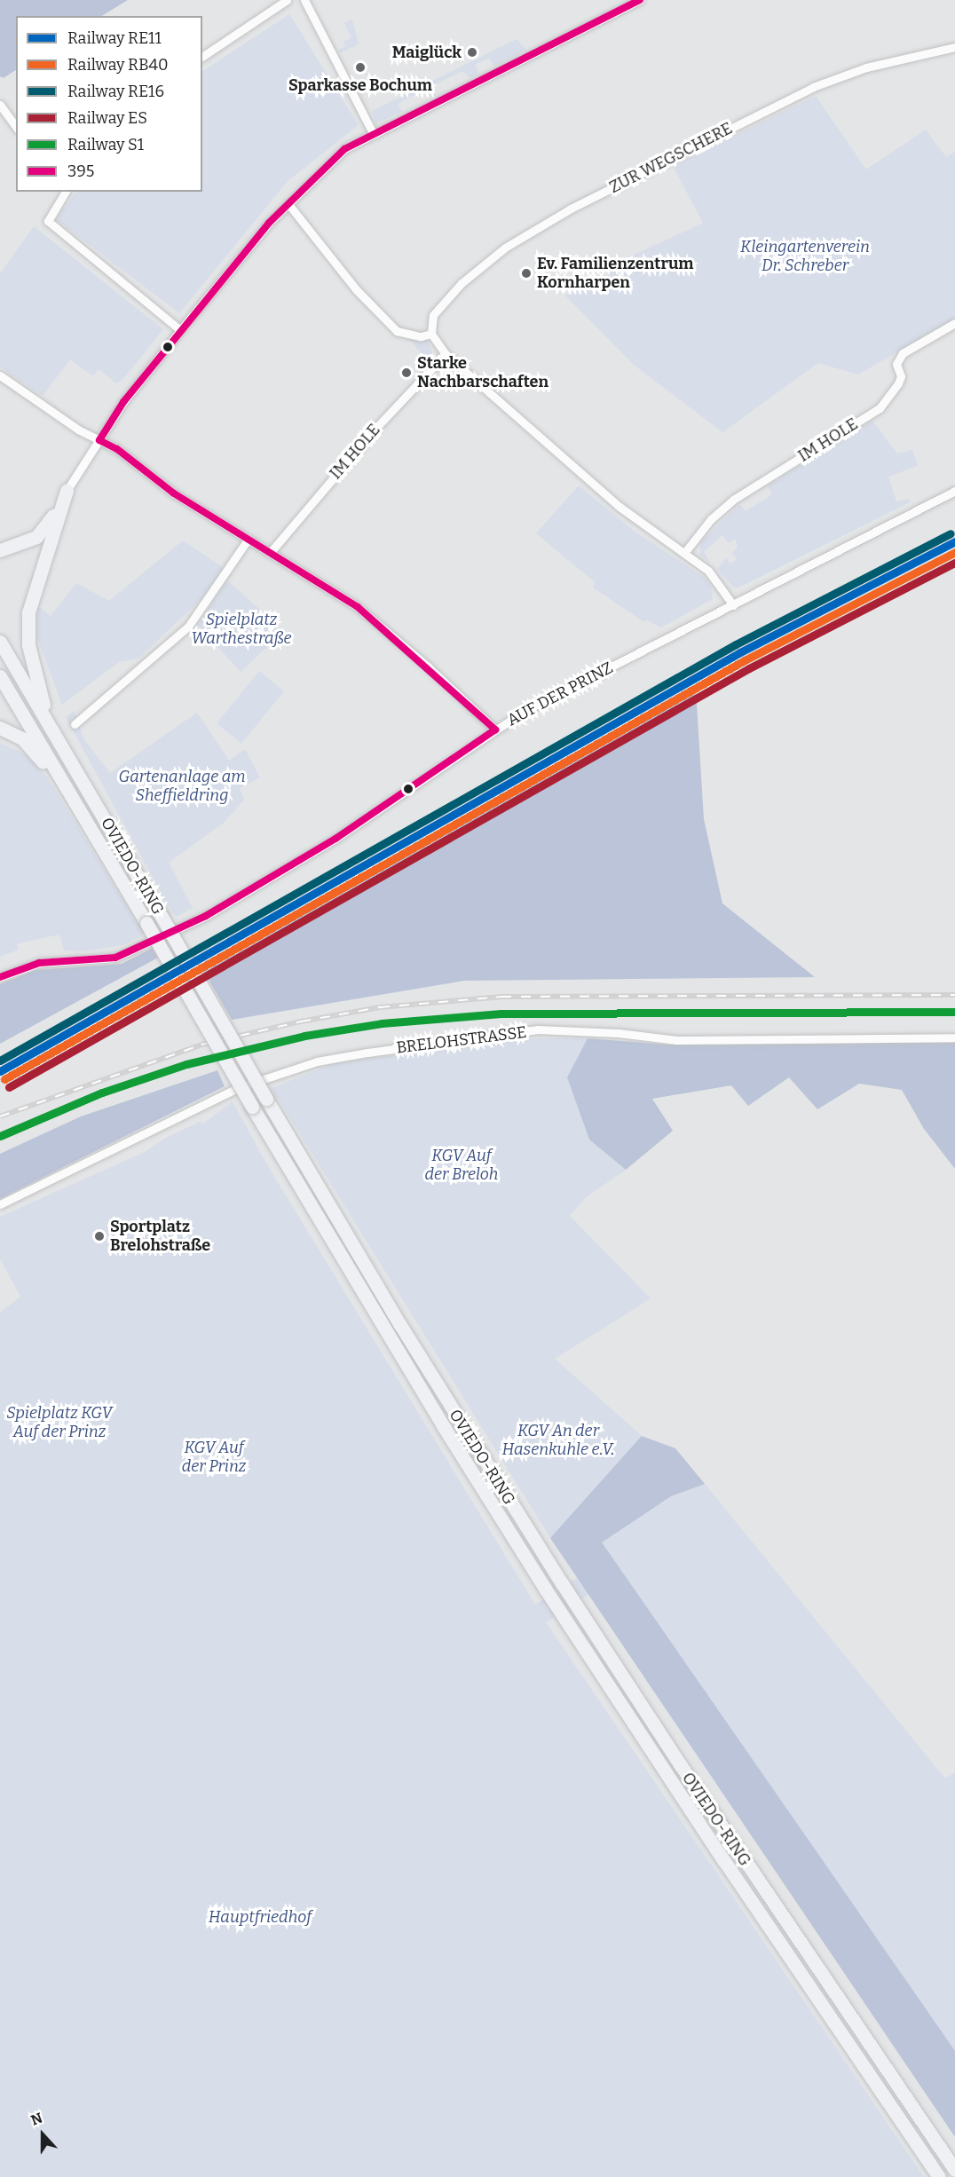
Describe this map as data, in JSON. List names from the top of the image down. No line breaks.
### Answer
{"streets":{"highway":["OVIEDO-RING"],"street":["ZUR WEGSCHERE","IM HOLE","AUF DER PRINZ","BRELOHSTRASSE"]},"parks":["Kleingartenverein Dr. Schreber","Spielplatz Warthestraße","Gartenanlage am Sheffieldring","KGV Auf der Breloh","Spielplatz KGV Auf der Prinz","KGV An der Hasenkuhle e.V.","KGV Auf der Prinz","Hauptfriedhof"],"places":["Maiglück","Sparkasse Bochum","Ev. Familienzentrum Kornharpen","Starke Nachbarschaften","Sportplatz Brelohstraße"],"lines":["transit line 395","rail line RE16","rail line RE11","rail line RB40","rail line ES","rail line S1"],"legend":["Railway RE11","Railway RB40","Railway RE16","Railway ES","Railway S1","395"],"north":"top"}
